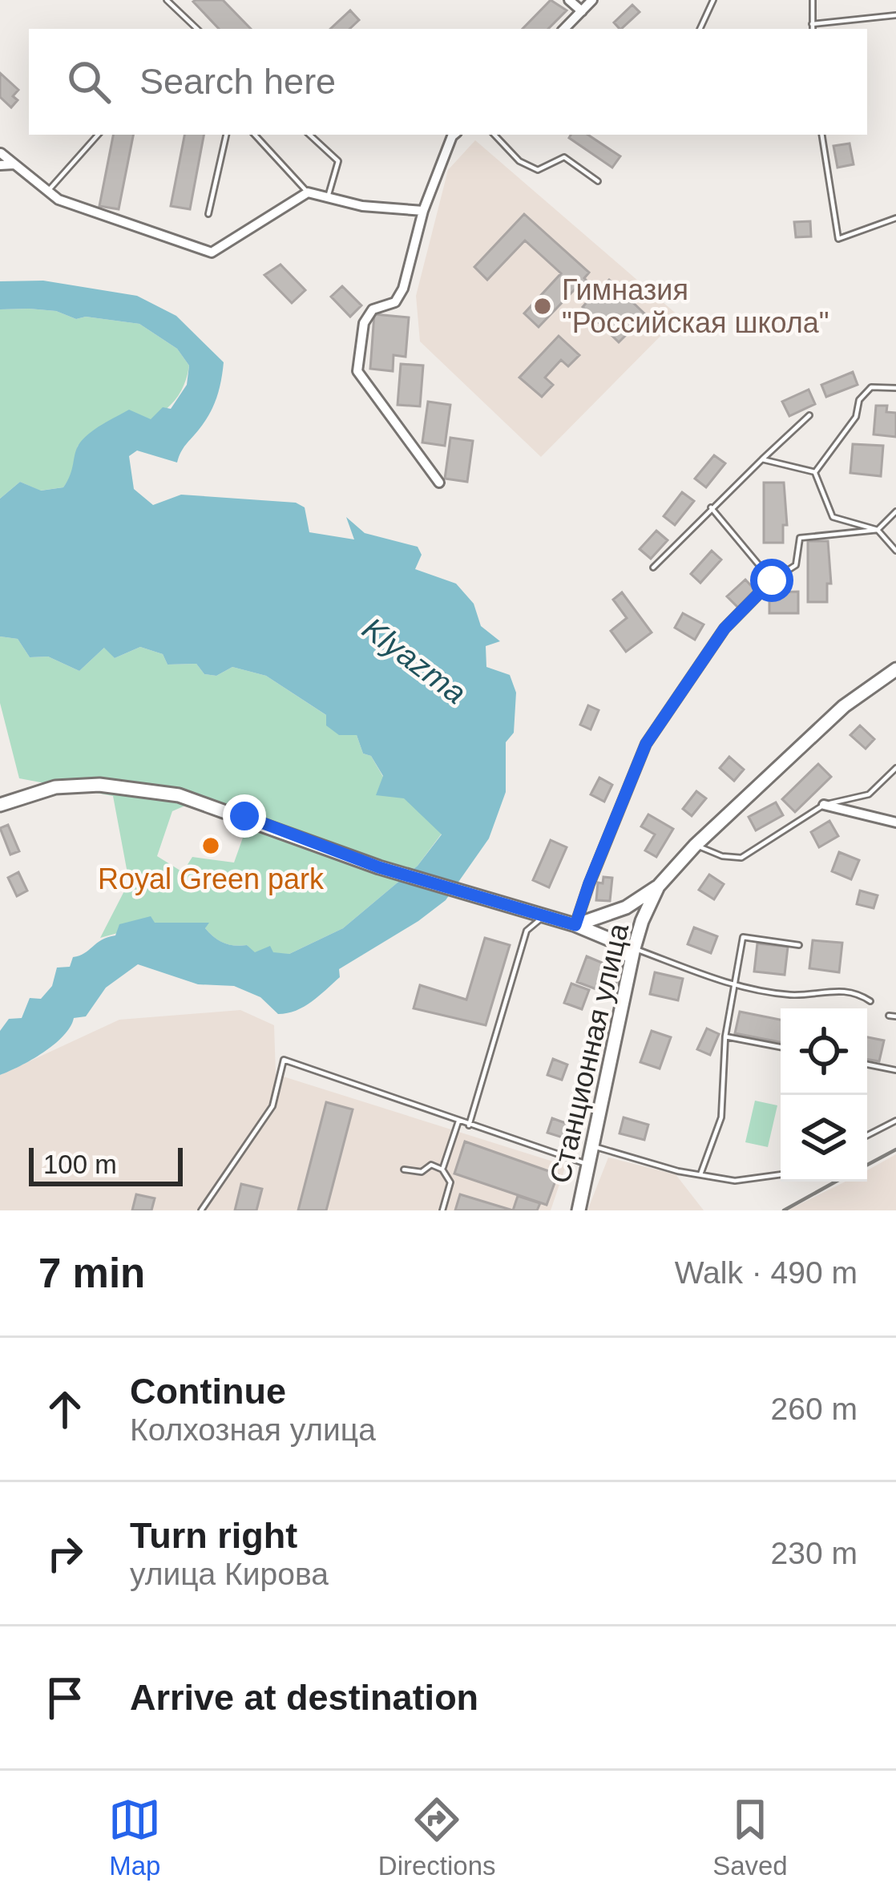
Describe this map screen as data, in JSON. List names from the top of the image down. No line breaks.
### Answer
{"streets":{"street":["Станционная улица"]},"water":["Klyazma"],"places":["Гимназия \"Российская школа\"","Royal Green park"],"scale_bar":"100 m","page":{"search":"Search here","scale":"100 m","heading":["7 min","Walk · 490 m"],"list":[["Continue","Колхозная улица","260 m"],["Turn right","улица Кирова","230 m"],"Arrive at destination"],"nav":["Map","Directions","Saved"]}}
